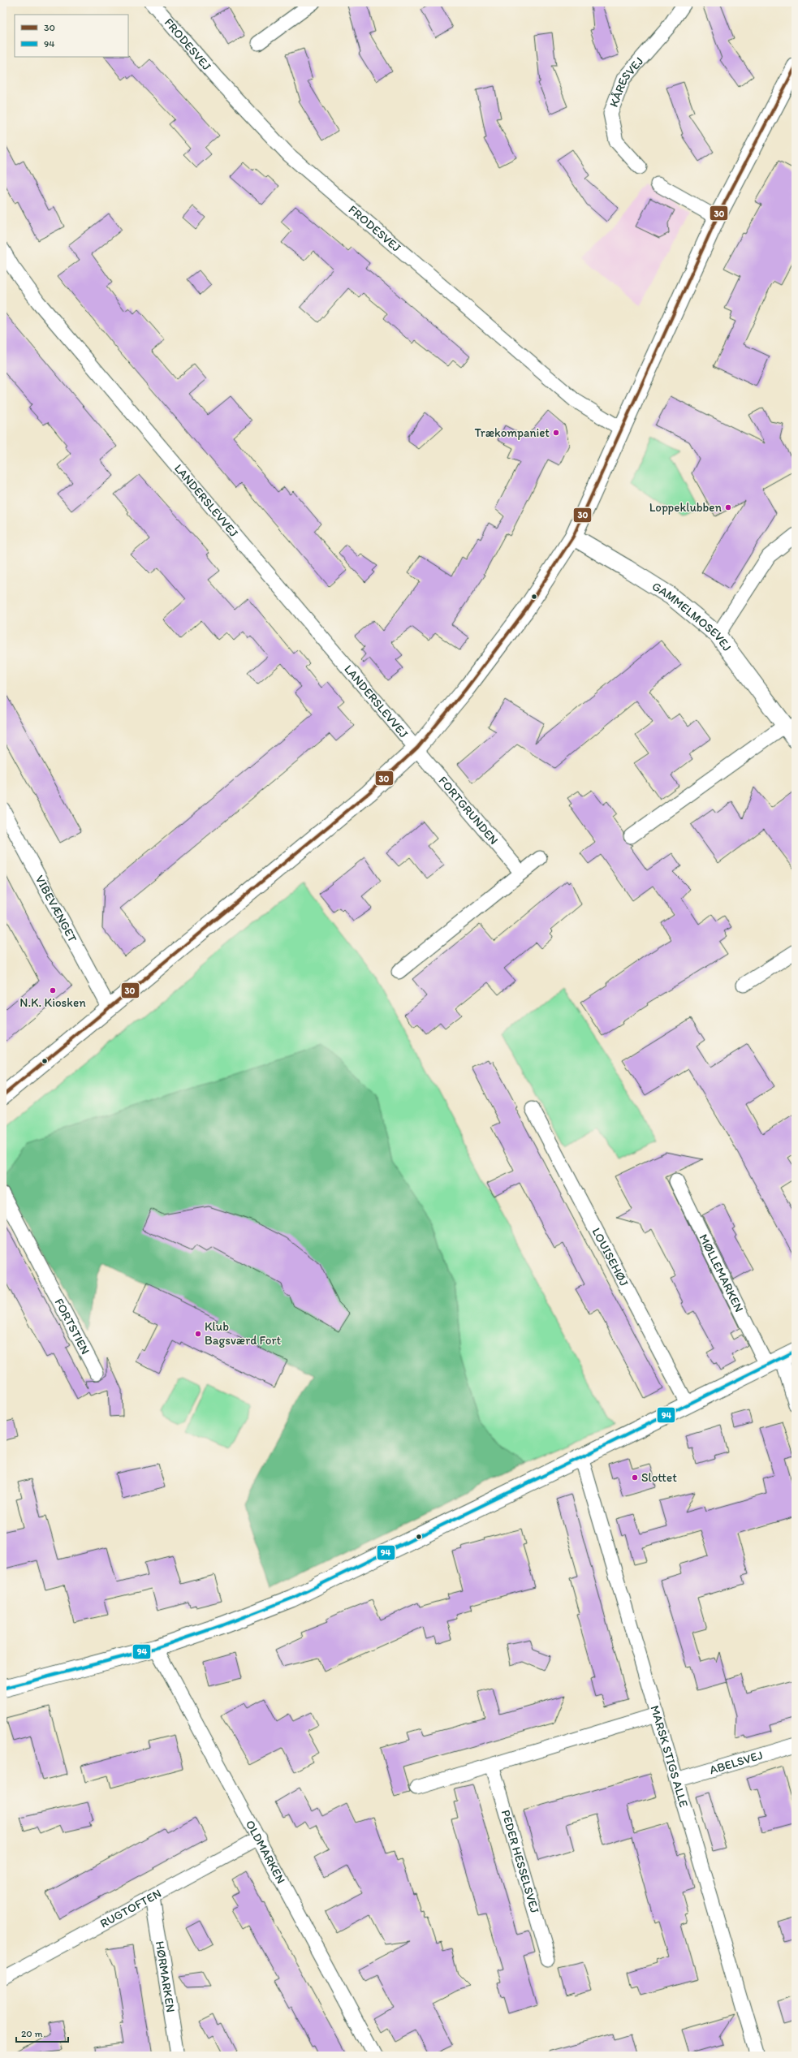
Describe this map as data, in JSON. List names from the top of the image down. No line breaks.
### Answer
{"streets":{"street":["FRODESVEJ","KÅRESVEJ","LANDERSLEVVEJ","GAMMELMOSEVEJ","FORTGRUNDEN","VIBEVÆNGET","LOUISEHØJ","MØLLEMARKEN","FORTSTIEN","MARSK STIGS ALLE","ABELSVEJ","OLDMARKEN","PEDER HESSELSVEJ","RUGTOFTEN","HØRMARKEN"]},"crossings":[["LANDERSLEVVEJ","FORTGRUNDEN"],["MARSK STIGS ALLE","ABELSVEJ"],["OLDMARKEN","RUGTOFTEN"],["RUGTOFTEN","HØRMARKEN"]],"places":["Trækompaniet","Loppeklubben","N.K. Kiosken","Klub Bagsværd Fort","Slottet"],"lines":["transit line 30","transit line 94"],"legend":["30","94"],"scale_bar":"20 m"}
